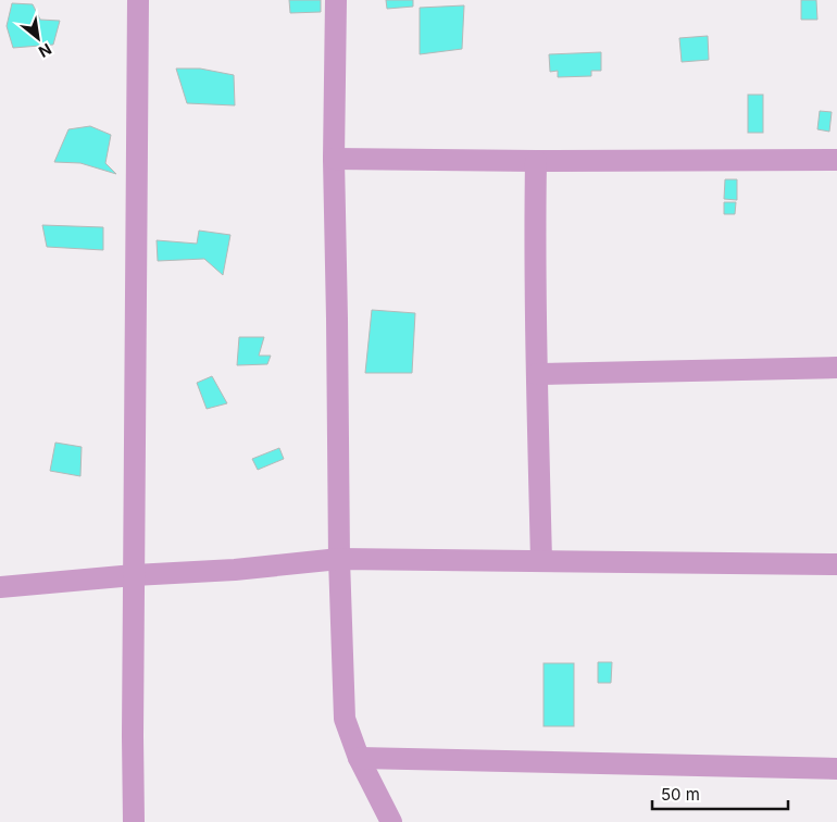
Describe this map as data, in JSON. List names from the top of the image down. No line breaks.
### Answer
{"scale_bar":"50 m","north":"bottom right"}
